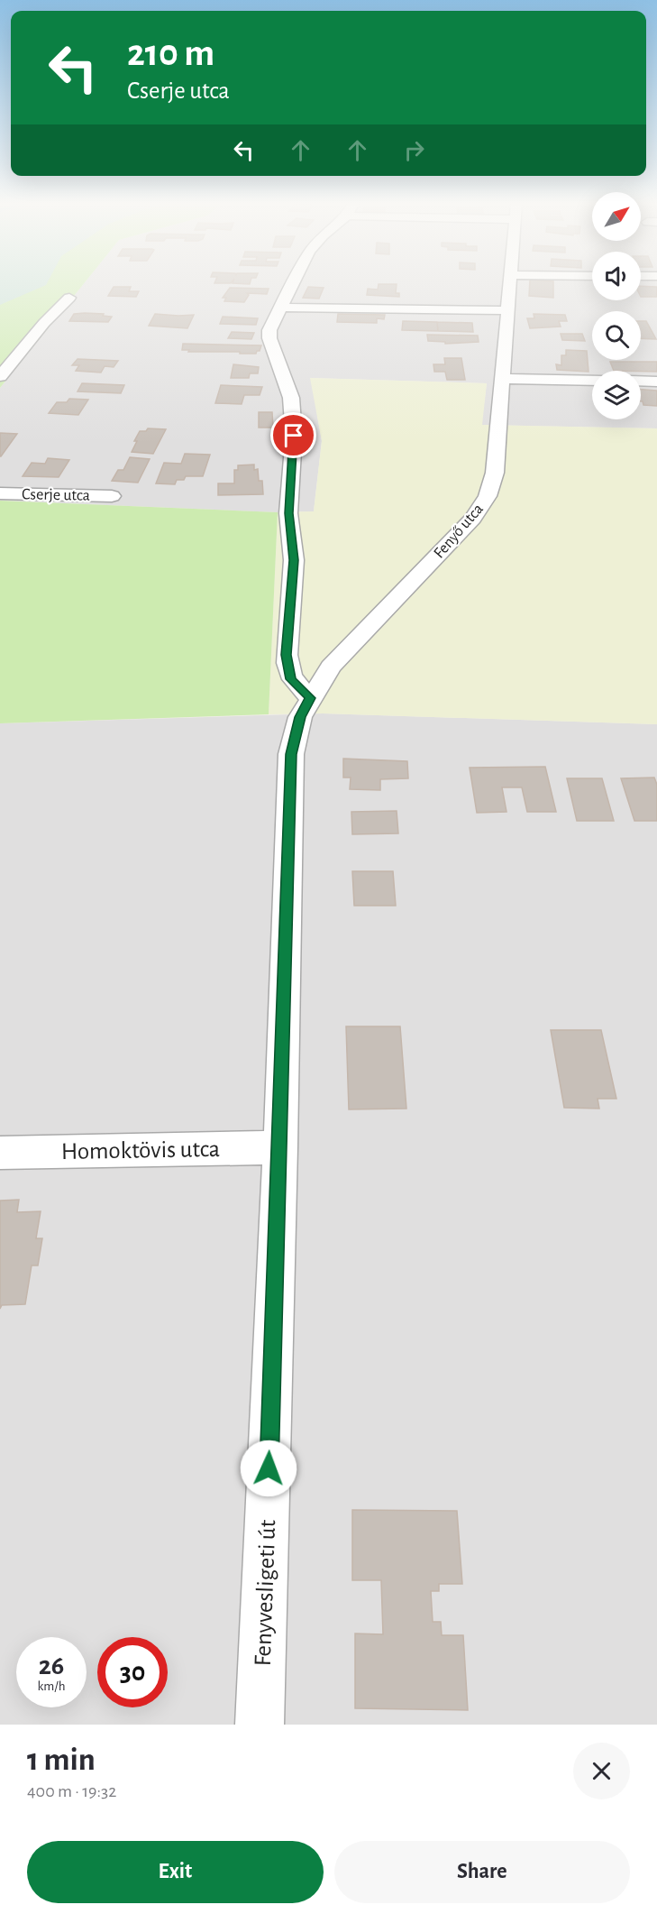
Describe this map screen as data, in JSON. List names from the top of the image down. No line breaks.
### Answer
{"streets":{"street":["Cserje utca","Fenyő utca","Homoktövis utca","Fenyvesligeti út"]},"crossings":[["Fenyő utca","Fenyvesligeti út"],["Homoktövis utca","Fenyvesligeti út"]],"north":"top right","page":{"turn":["210 m","Cserje utca"],"speed":"26 km/h","limit":"30","heading":["1 min","400 m · 19:32"],"buttons":["Exit","Share"]}}
